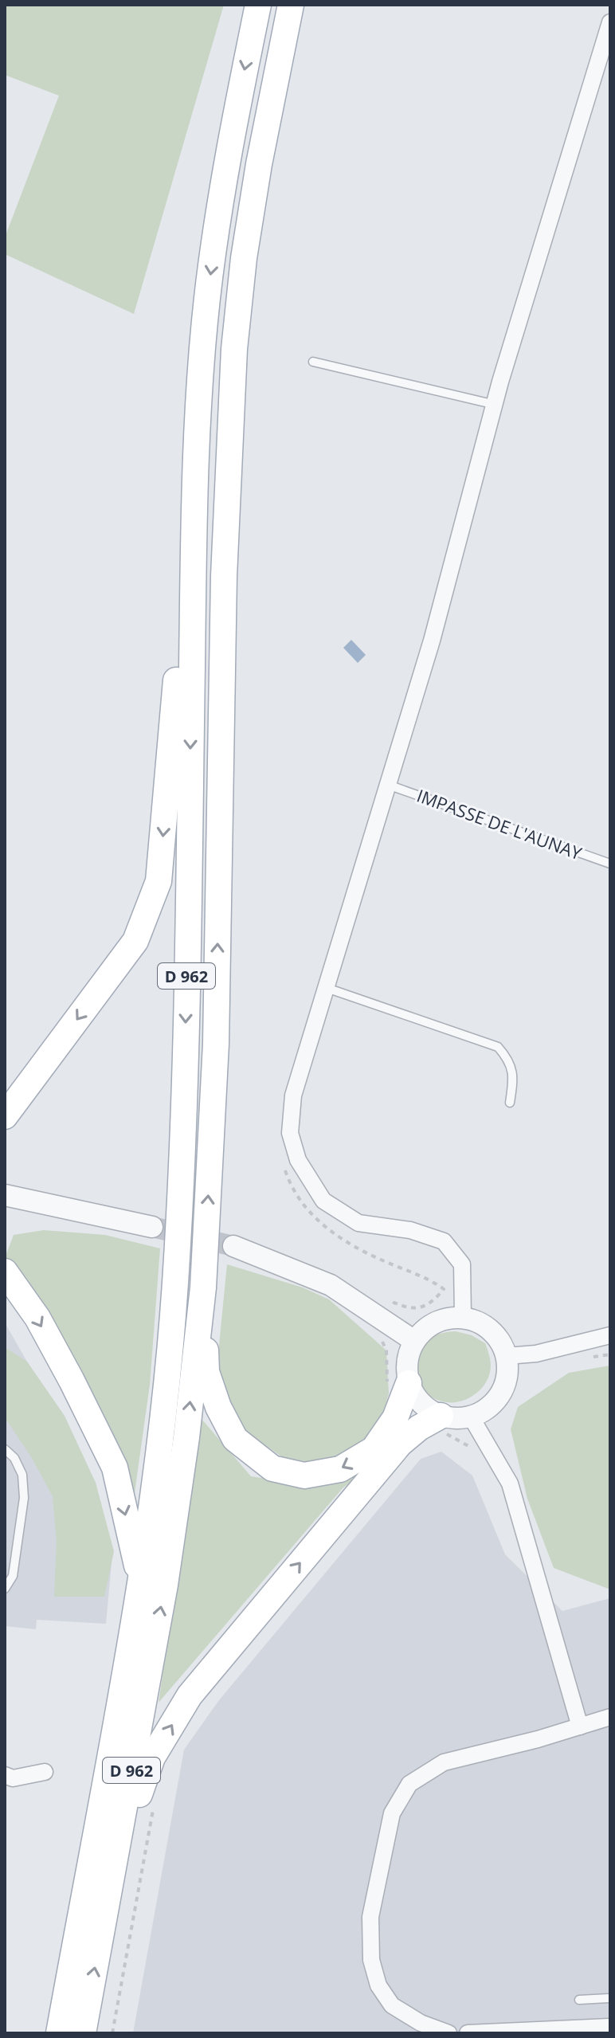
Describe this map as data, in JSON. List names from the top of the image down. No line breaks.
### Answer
{"streets":{"main road":["D 962"],"lane":["IMPASSE DE L'AUNAY"]}}
